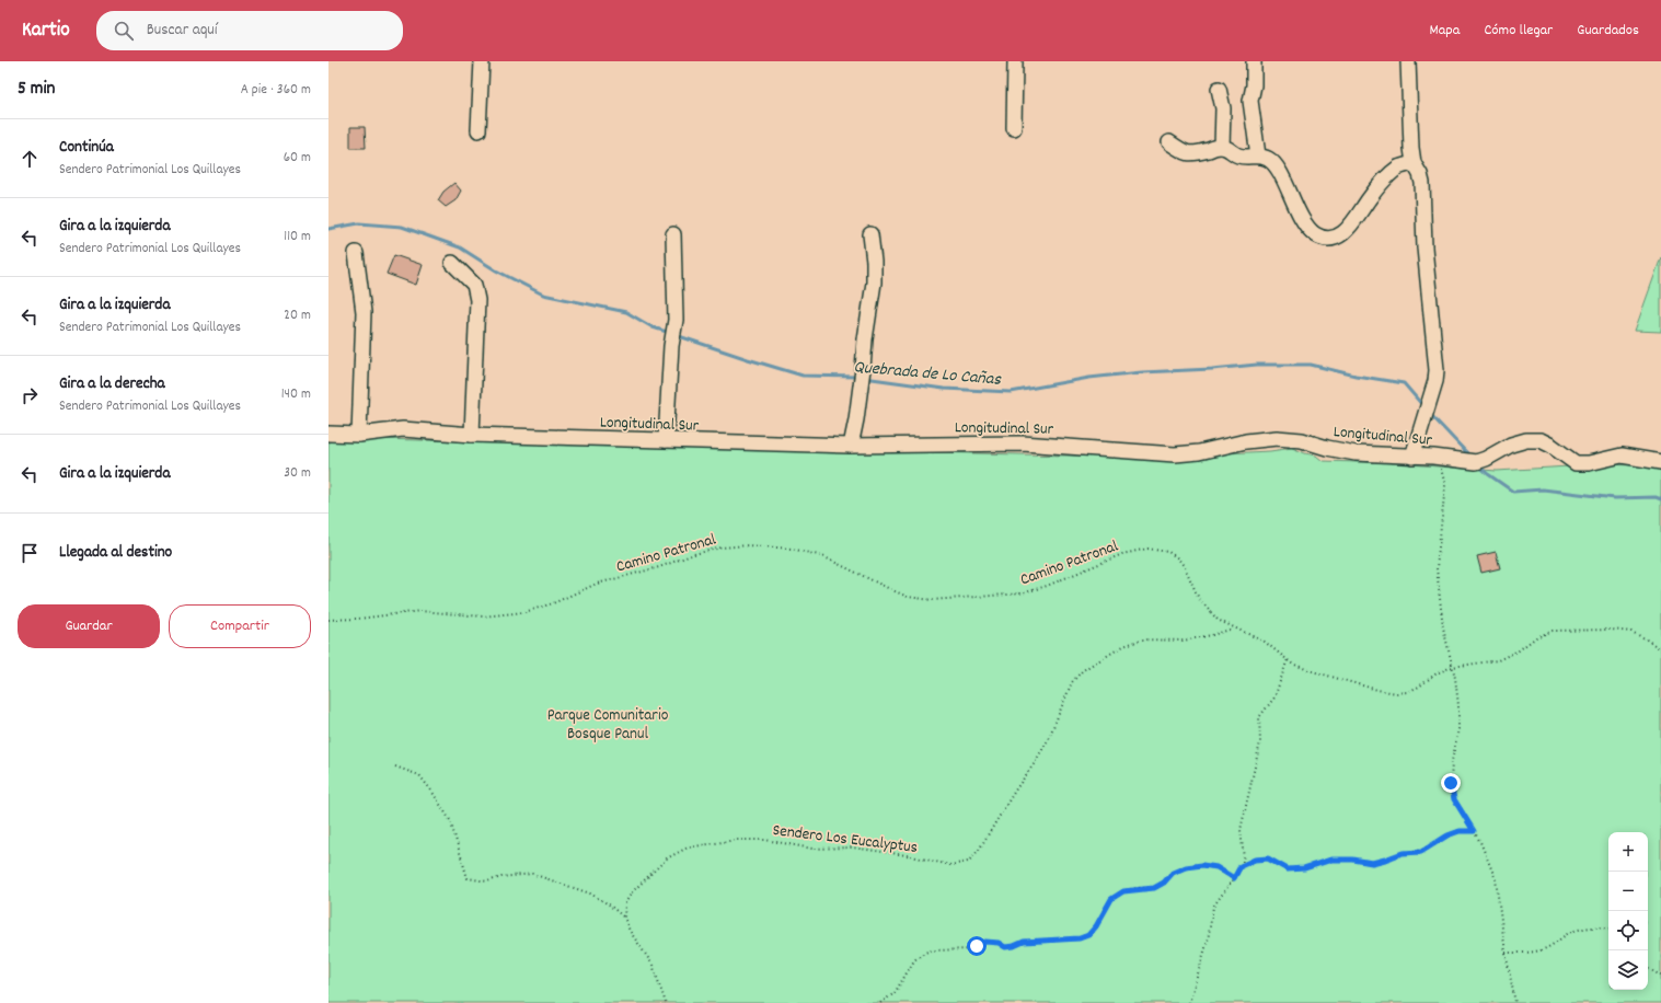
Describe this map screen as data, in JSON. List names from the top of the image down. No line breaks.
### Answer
{"streets":{"street":["Longitudinal Sur"],"path":["Camino Patronal","Sendero Los Eucalyptus"]},"crossings":[["Camino Patronal","Sendero Los Eucalyptus"]],"water":["Quebrada de Lo Cañas"],"parks":["Parque Comunitario Bosque Panul"],"page":{"header":"Kartio","search":"Buscar aquí","nav":["Mapa","Cómo llegar","Guardados"],"heading":["5 min","A pie · 360 m"],"list":[["Continúa","Sendero Patrimonial Los Quillayes","60 m"],["Gira a la izquierda","Sendero Patrimonial Los Quillayes","110 m"],["Gira a la izquierda","Sendero Patrimonial Los Quillayes","20 m"],["Gira a la derecha","Sendero Patrimonial Los Quillayes","140 m"],["Gira a la izquierda","30 m"],"Llegada al destino"],"buttons":["Guardar","Compartir"],"map_buttons":["+","−"]}}
